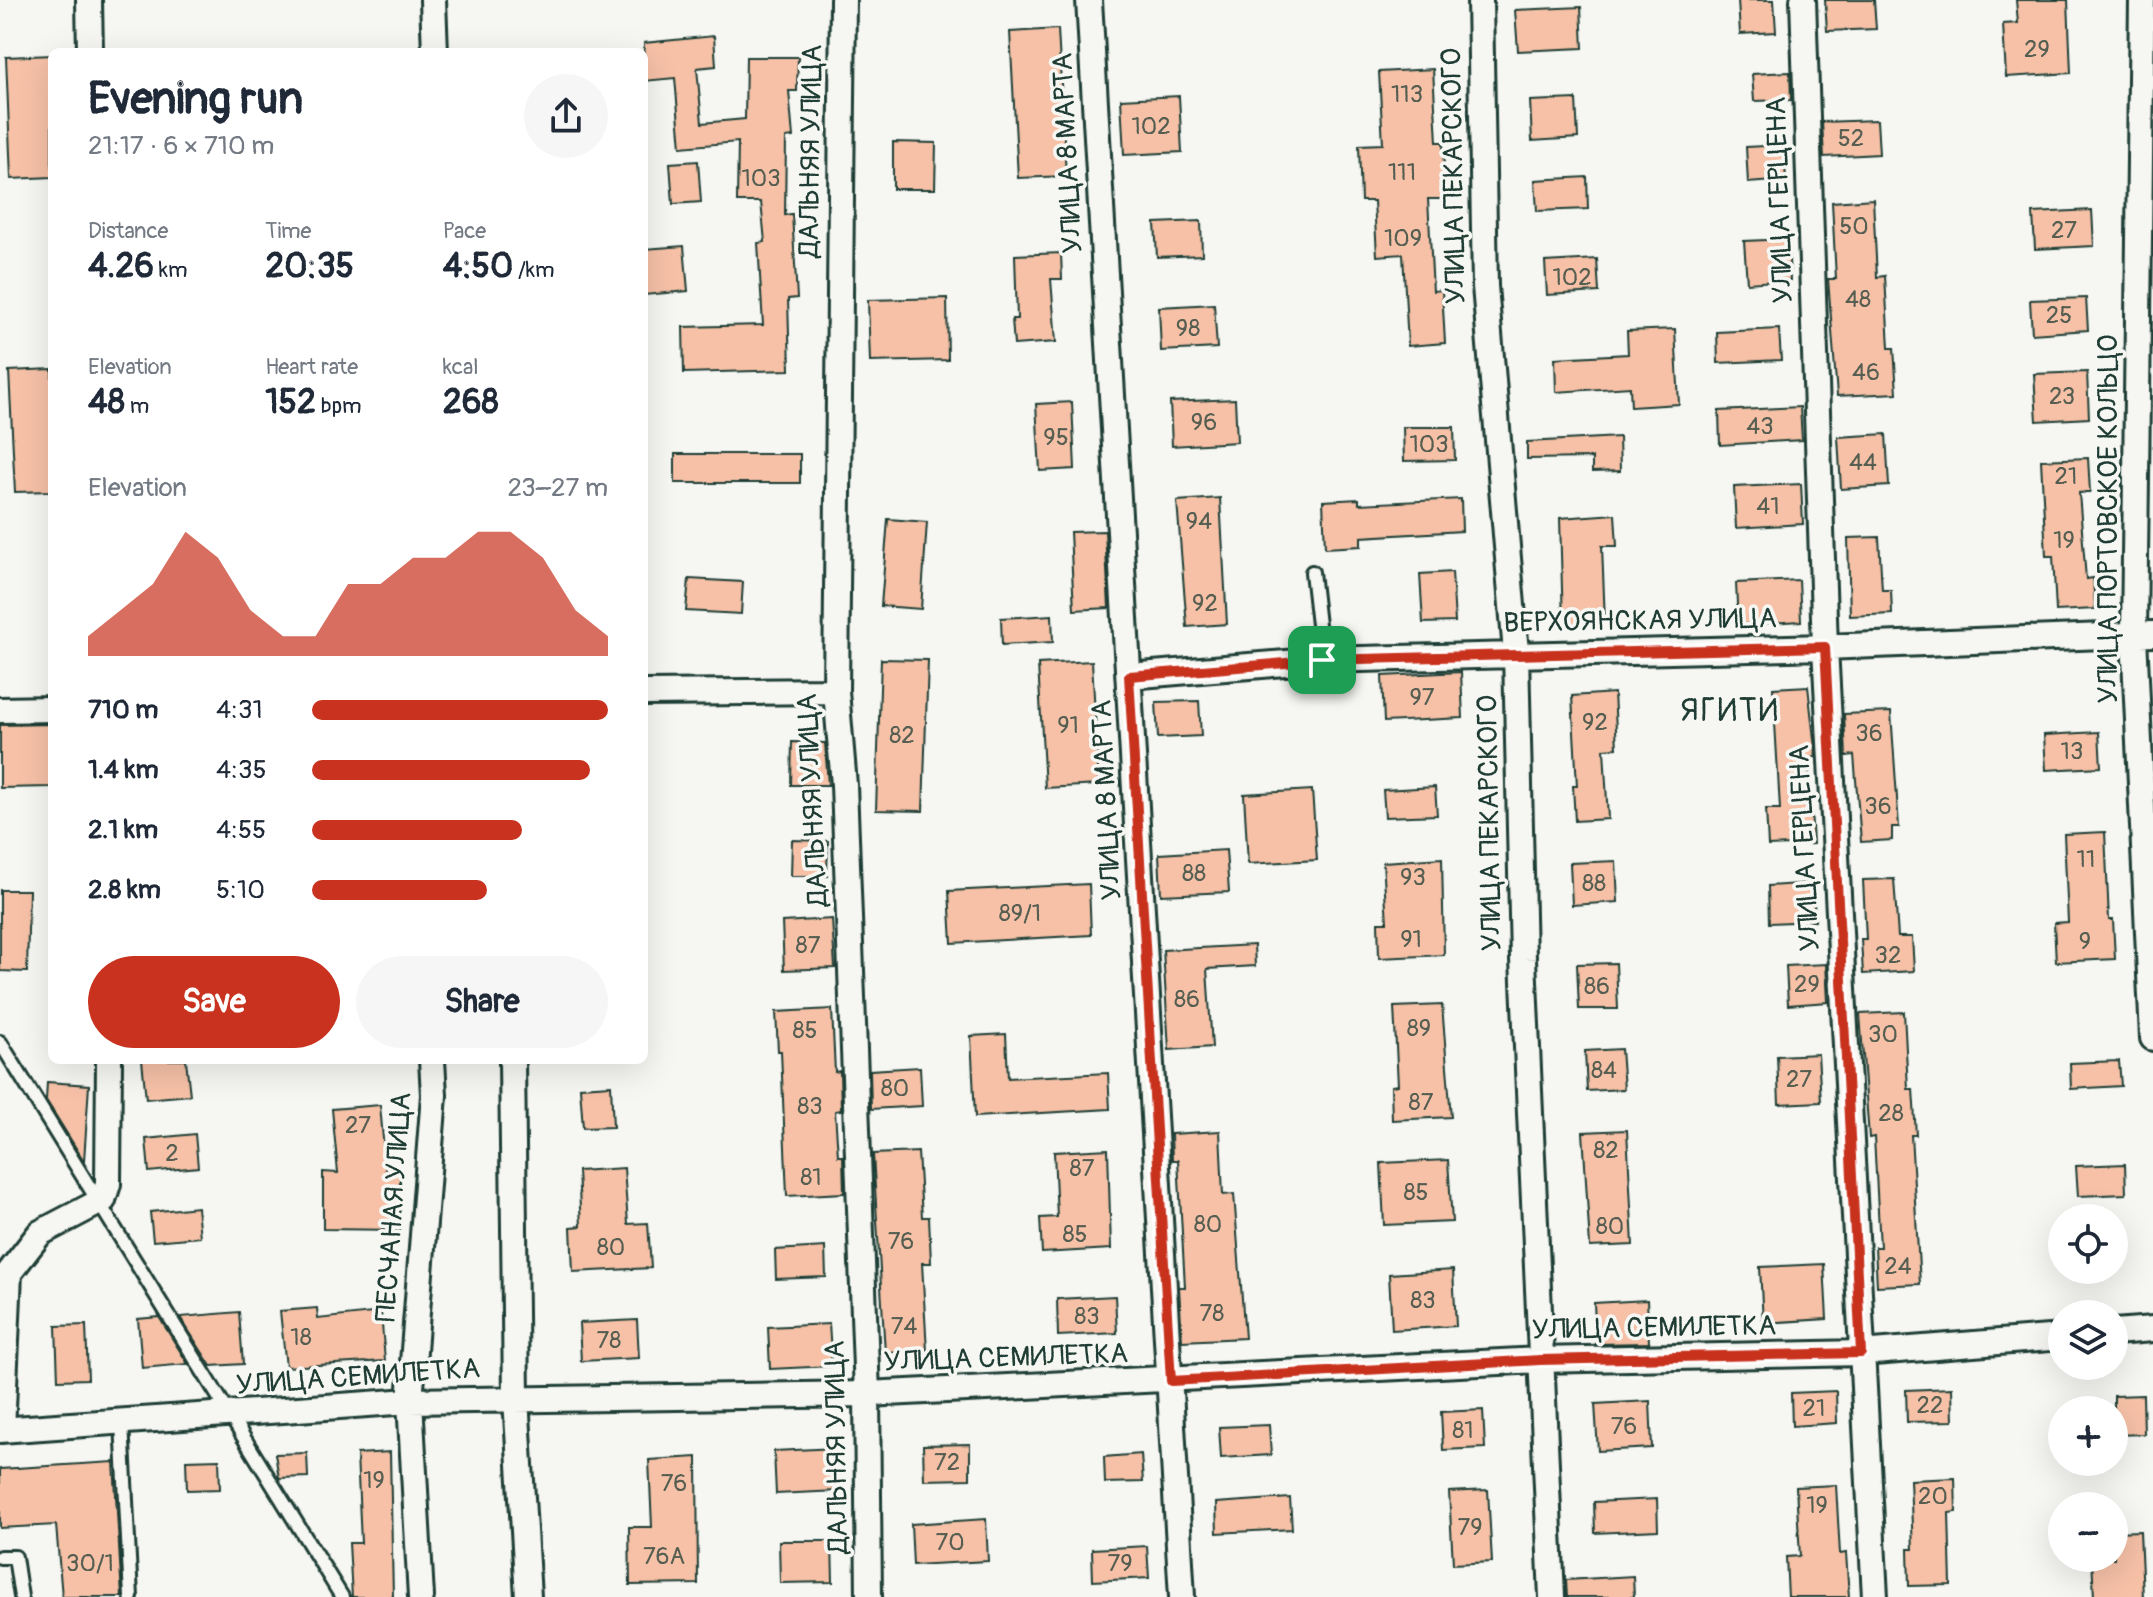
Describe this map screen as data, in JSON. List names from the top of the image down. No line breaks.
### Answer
{"streets":{"street":["ДАЛЬНЯЯ УЛИЦА","УЛИЦА 8 МАРТА","УЛИЦА ПЕКАРСКОГО","УЛИЦА ГЕРЦЕНА","УЛИЦА ПОРТОВСКОЕ КОЛЬЦО","ВЕРХОЯНСКАЯ УЛИЦА","ПЕСЧАНАЯ УЛИЦА","УЛИЦА СЕМИЛЕТКА"]},"crossings":[["ДАЛЬНЯЯ УЛИЦА","УЛИЦА СЕМИЛЕТКА"],["УЛИЦА 8 МАРТА","ВЕРХОЯНСКАЯ УЛИЦА"],["УЛИЦА 8 МАРТА","УЛИЦА СЕМИЛЕТКА"],["УЛИЦА ПЕКАРСКОГО","ВЕРХОЯНСКАЯ УЛИЦА"],["УЛИЦА ПЕКАРСКОГО","УЛИЦА СЕМИЛЕТКА"],["УЛИЦА ГЕРЦЕНА","ВЕРХОЯНСКАЯ УЛИЦА"],["УЛИЦА ГЕРЦЕНА","УЛИЦА СЕМИЛЕТКА"],["УЛИЦА ПОРТОВСКОЕ КОЛЬЦО","ВЕРХОЯНСКАЯ УЛИЦА"],["ПЕСЧАНАЯ УЛИЦА","УЛИЦА СЕМИЛЕТКА"]],"districts":["ЯГИТИ"],"house_numbers":["29","113","102","52","111","103","50","27","109","102","48","25","98","46","23","96","43","95","103","44","21","41","94","19","92","97","92","91","36","82","13","36","11","88","93","88","89/1","91","9","87","32","29","86","86","89","85","30","84","27","80","87","83","28","27","82","2","87","81","85","80","80","85","76","80","24","83","78","83","74","18","78","22","21","76","81","72","19","76","20","19","79","70","76А","30/1","79"],"page":{"heading":["Evening run","21:17 · 6 × 710 m"],"stats":[["Distance","4.26 km"],["Time","20:35"],["Pace","4:50 /km"],["Elevation","48 m"],["Heart rate","152 bpm"],["kcal","268"]],"chart":["Elevation","23–27 m"],"list":[{"name":"710 m","note":"4:31"},{"name":"1.4 km","note":"4:35"},{"name":"2.1 km","note":"4:55"},{"name":"2.8 km","note":"5:10"}],"buttons":["Save","Share"],"map_buttons":["+","−"]}}
